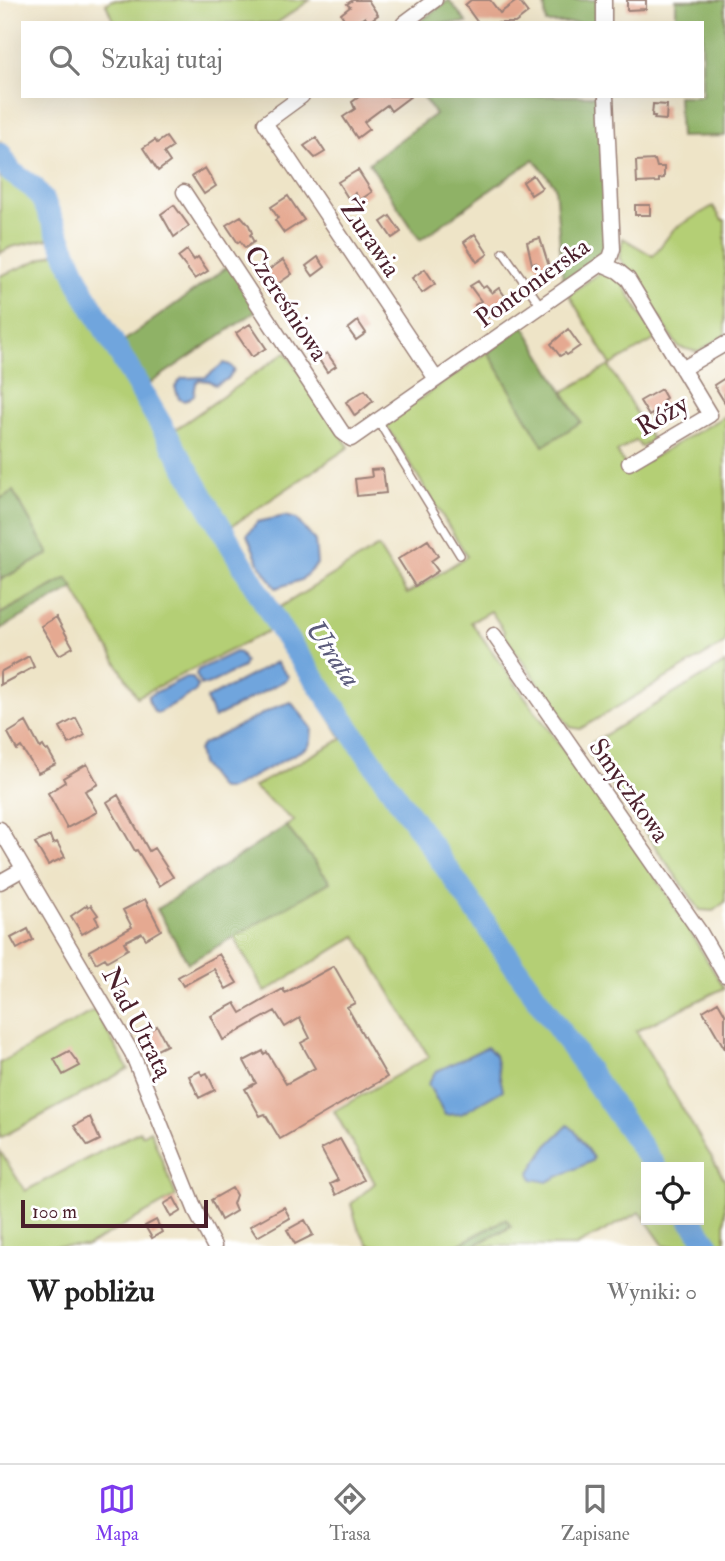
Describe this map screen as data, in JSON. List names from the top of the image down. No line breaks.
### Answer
{"streets":{"street":["Żurawia","Pontonierska","Czereśniowa","Róży","Smyczkowa","Nad Utratą"]},"crossings":[["Żurawia","Pontonierska"],["Pontonierska","Czereśniowa"],["Pontonierska","Róży"]],"water":["Utrata"],"scale_bar":"100 m","page":{"search":"Szukaj tutaj","scale":"100 m","heading":["W pobliżu","Wyniki: 0"],"nav":["Mapa","Trasa","Zapisane"]}}
